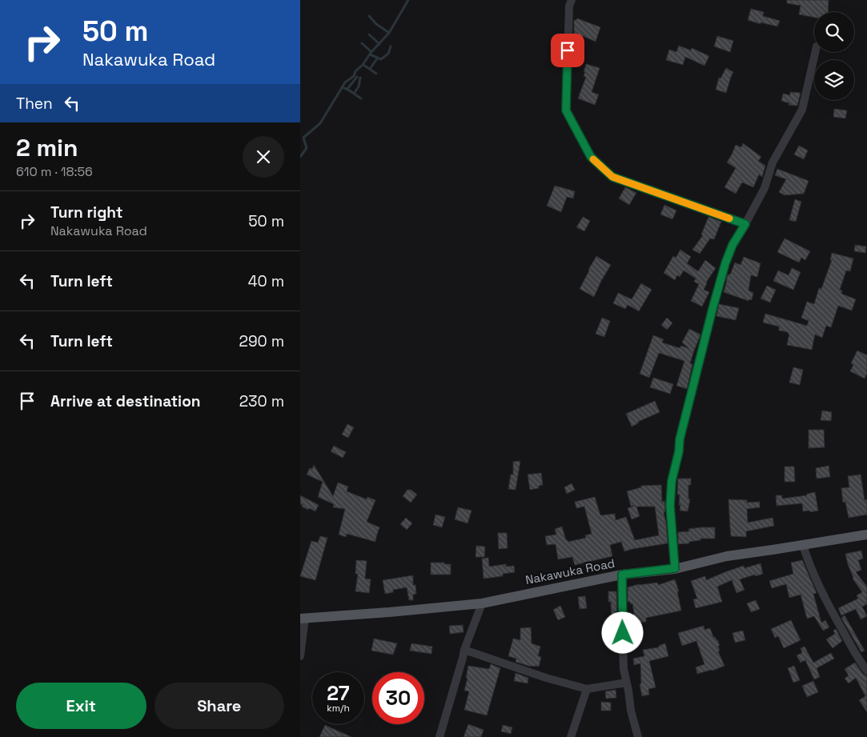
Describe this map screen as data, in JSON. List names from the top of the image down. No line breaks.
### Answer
{"streets":{"main road":["Nakawuka Road"]},"page":{"turn":["50 m","Nakawuka Road"],"then":"Then","heading":["2 min","610 m · 18:56"],"list":[{"name":"Turn right","note":"Nakawuka Road","value":"50 m"},{"name":"Turn left","value":"40 m"},{"name":"Turn left","value":"290 m"},{"name":"Arrive at destination","value":"230 m"}],"speed":"27 km/h","limit":"30","buttons":["Exit","Share"]}}
